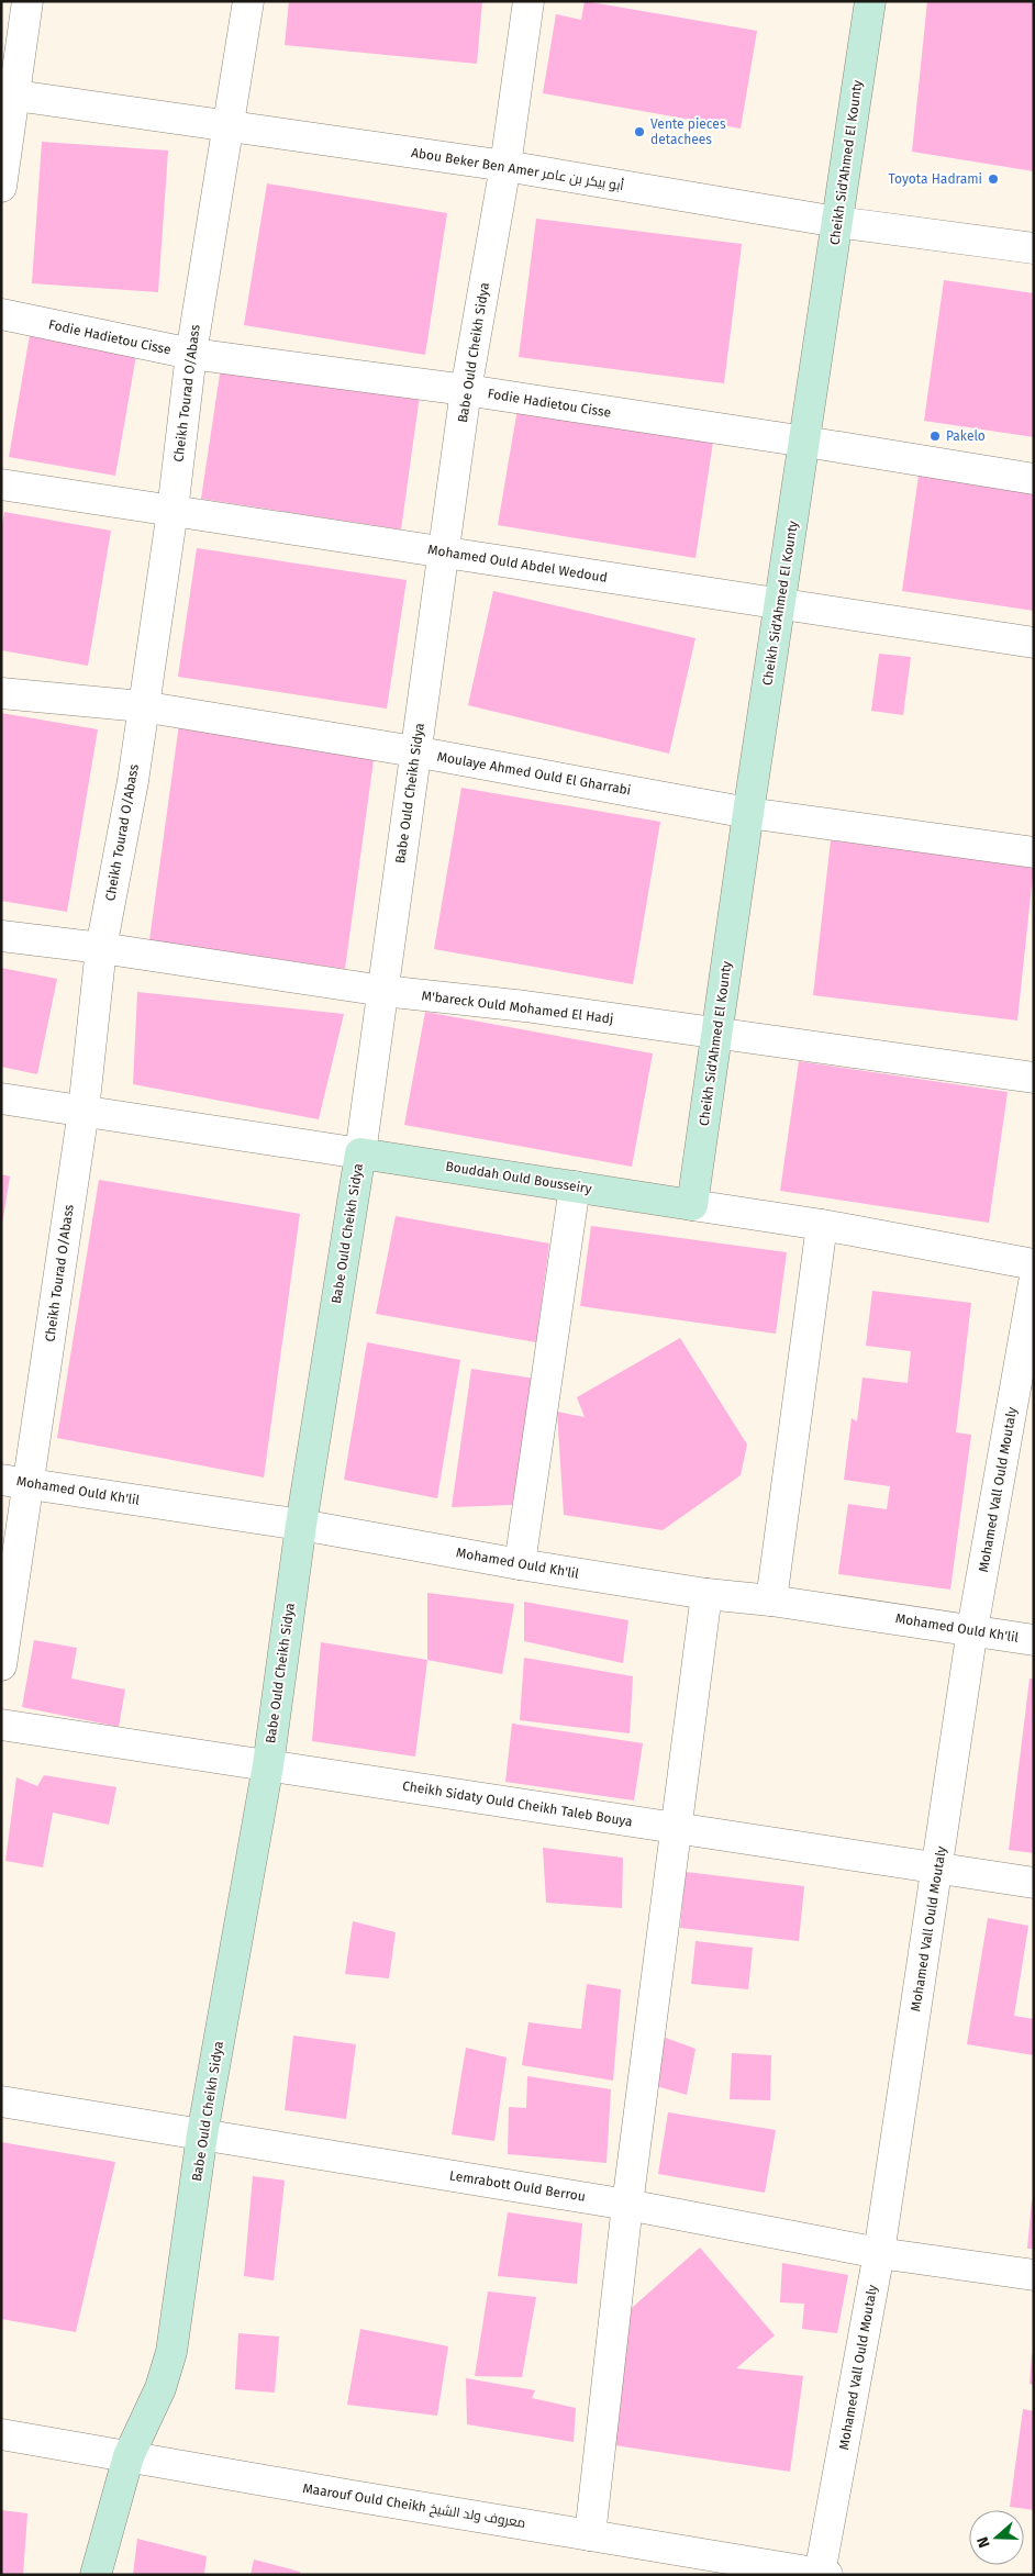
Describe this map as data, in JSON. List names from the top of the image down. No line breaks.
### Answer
{"streets":{"main road":["Cheikh Sid'Ahmed El Kounty","Babe Ould Cheikh Sidya","Bouddah Ould Bousseiry"],"street":["Abou Beker Ben Amer أبو بيكر بن عامر","Fodie Hadietou Cisse","Cheikh Tourad O/Abass","Mohamed Ould Abdel Wedoud","Moulaye Ahmed Ould El Gharrabi","M'bareck Ould Mohamed El Hadj","Mohamed Vall Ould Moutaly","Mohamed Ould Kh'lil","Cheikh Sidaty Ould Cheikh Taleb Bouya","Lemrabott Ould Berrou","Maarouf Ould Cheikh معروف ولد الشيخ"]},"crossings":[["Cheikh Sid'Ahmed El Kounty","Abou Beker Ben Amer أبو بيكر بن عامر"],["Cheikh Sid'Ahmed El Kounty","Fodie Hadietou Cisse"],["Cheikh Sid'Ahmed El Kounty","Mohamed Ould Abdel Wedoud"],["Cheikh Sid'Ahmed El Kounty","Moulaye Ahmed Ould El Gharrabi"],["Cheikh Sid'Ahmed El Kounty","M'bareck Ould Mohamed El Hadj"],["Cheikh Sid'Ahmed El Kounty","Bouddah Ould Bousseiry"],["Abou Beker Ben Amer أبو بيكر بن عامر","Babe Ould Cheikh Sidya"],["Abou Beker Ben Amer أبو بيكر بن عامر","Cheikh Tourad O/Abass"],["Fodie Hadietou Cisse","Babe Ould Cheikh Sidya"],["Fodie Hadietou Cisse","Cheikh Tourad O/Abass"],["Babe Ould Cheikh Sidya","Mohamed Ould Abdel Wedoud"],["Babe Ould Cheikh Sidya","Moulaye Ahmed Ould El Gharrabi"],["Babe Ould Cheikh Sidya","M'bareck Ould Mohamed El Hadj"],["Babe Ould Cheikh Sidya","Bouddah Ould Bousseiry"],["Babe Ould Cheikh Sidya","Mohamed Ould Kh'lil"],["Babe Ould Cheikh Sidya","Cheikh Sidaty Ould Cheikh Taleb Bouya"],["Babe Ould Cheikh Sidya","Lemrabott Ould Berrou"],["Babe Ould Cheikh Sidya","Maarouf Ould Cheikh معروف ولد الشيخ"],["Cheikh Tourad O/Abass","Mohamed Ould Abdel Wedoud"],["Cheikh Tourad O/Abass","Moulaye Ahmed Ould El Gharrabi"],["Cheikh Tourad O/Abass","M'bareck Ould Mohamed El Hadj"],["Cheikh Tourad O/Abass","Bouddah Ould Bousseiry"],["Cheikh Tourad O/Abass","Mohamed Ould Kh'lil"],["Mohamed Vall Ould Moutaly","Mohamed Ould Kh'lil"],["Mohamed Vall Ould Moutaly","Cheikh Sidaty Ould Cheikh Taleb Bouya"],["Mohamed Vall Ould Moutaly","Lemrabott Ould Berrou"],["Mohamed Vall Ould Moutaly","Maarouf Ould Cheikh معروف ولد الشيخ"]],"places":["Vente pieces detachees","Toyota Hadrami","Pakelo"],"north":"left"}
